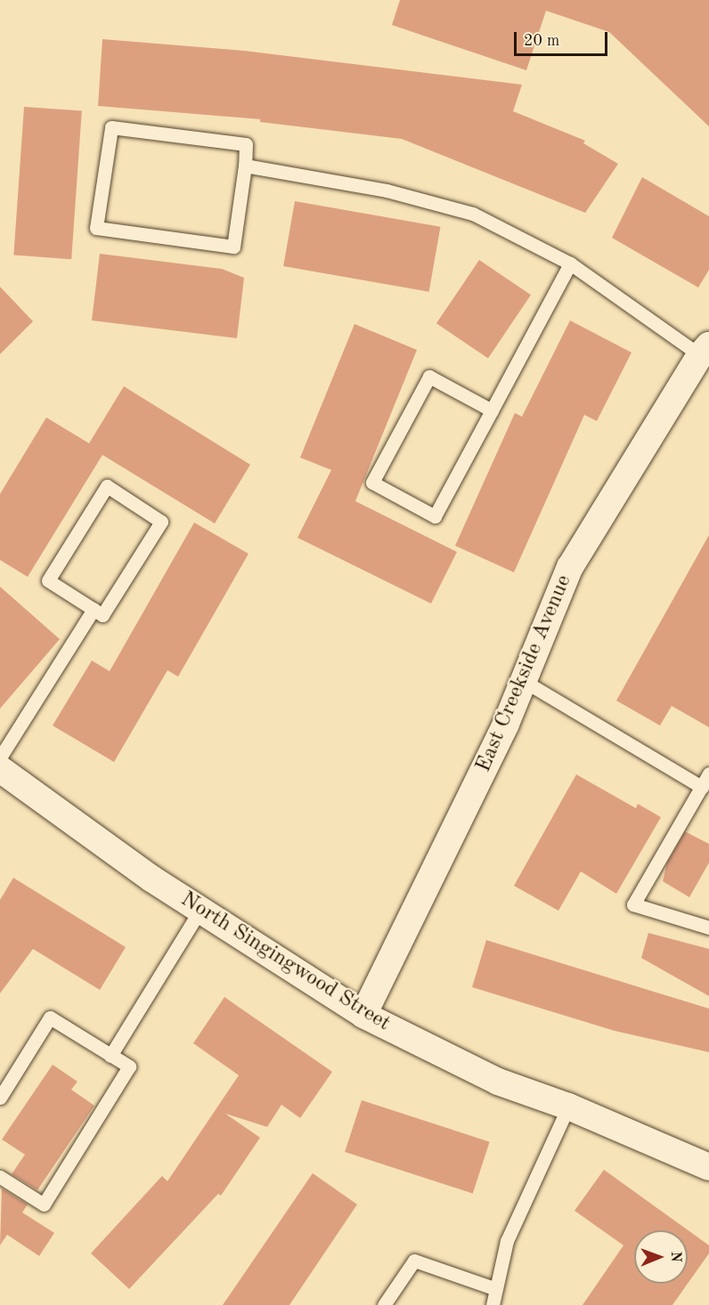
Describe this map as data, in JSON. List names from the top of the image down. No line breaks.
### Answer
{"streets":{"street":["East Creekside Avenue","North Singingwood Street"]},"crossings":[["East Creekside Avenue","North Singingwood Street"]],"scale_bar":"20 m","north":"right"}
